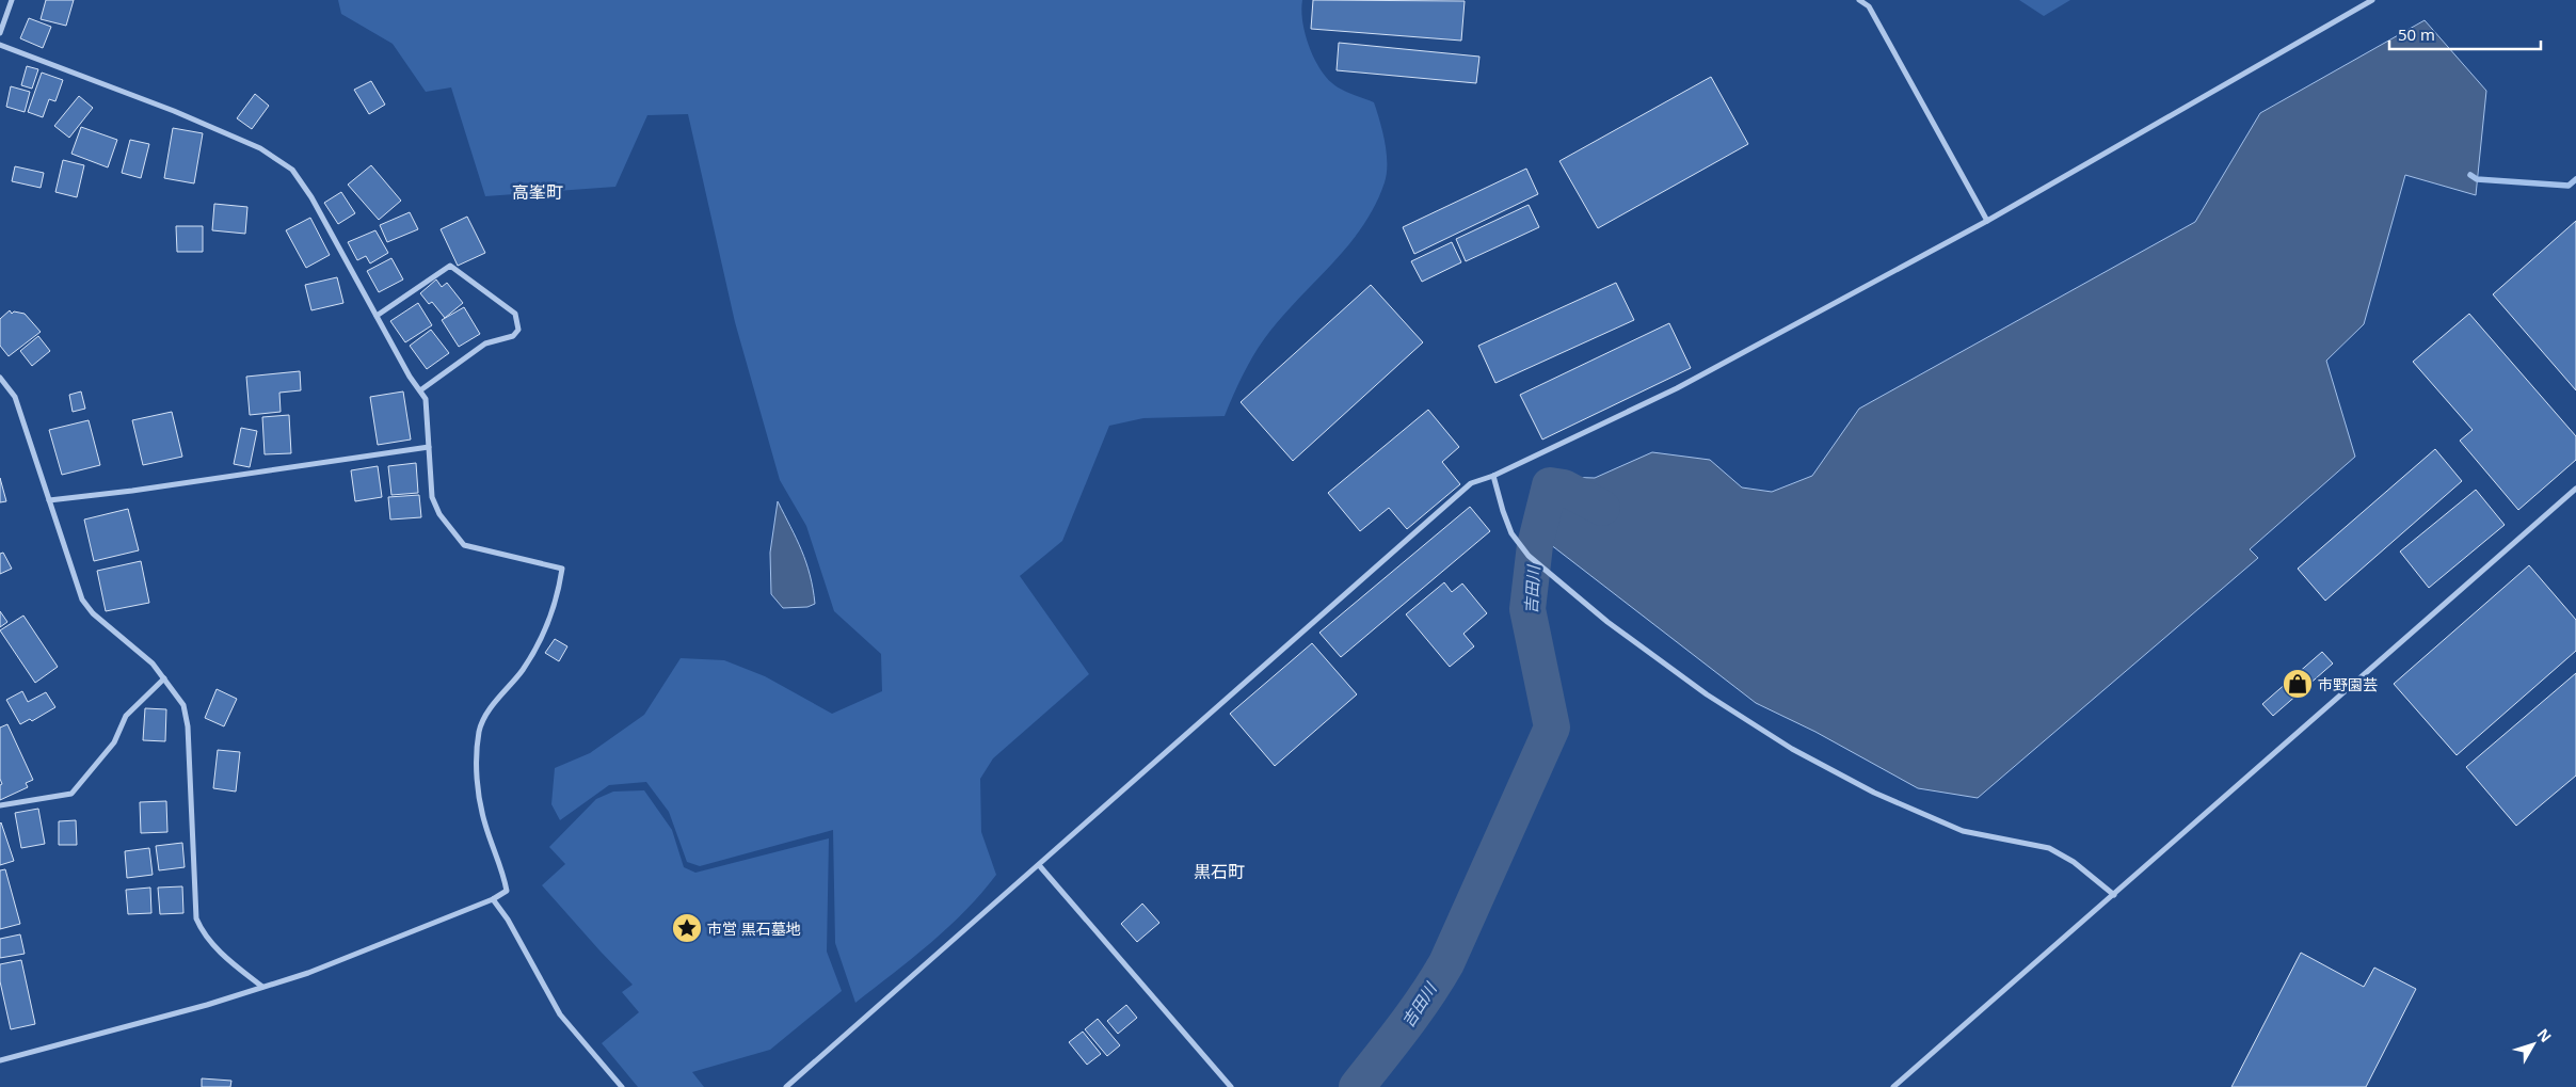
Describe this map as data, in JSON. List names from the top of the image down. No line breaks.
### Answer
{"districts":["高峯町","黒石町"],"water":["吉田川"],"places":{"shop":["市野園芸"],"place":["市営 黒石墓地"]},"scale_bar":"50 m","north":"top right"}
